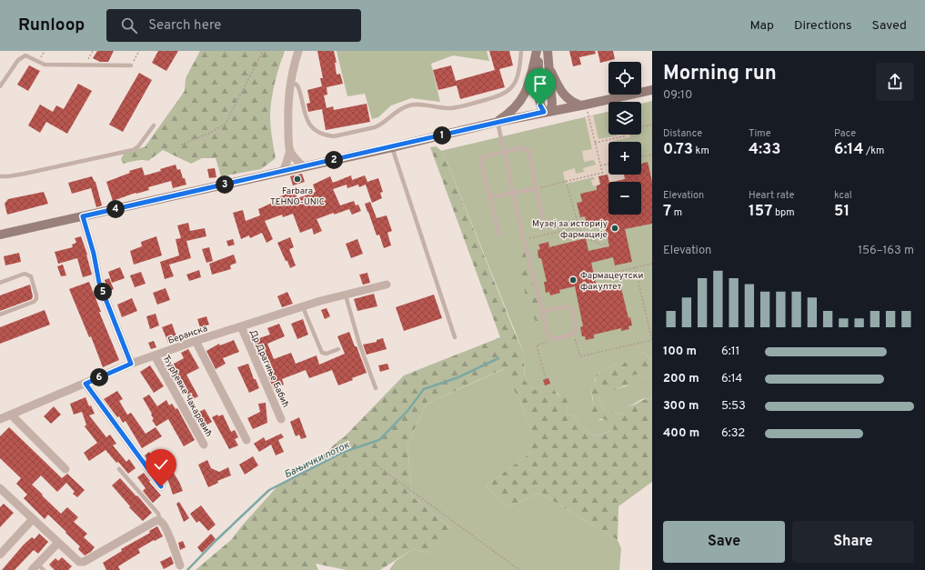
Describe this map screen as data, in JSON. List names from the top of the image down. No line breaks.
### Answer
{"streets":{"street":["Беранска","Др Драгиње Бабић","Ђурђевке Чакаревић"]},"crossings":[["Беранска","Др Драгиње Бабић"],["Беранска","Ђурђевке Чакаревић"]],"water":["Бањички поток"],"places":["Farbara TEHNO-UNIC","Музеј за историју фармације","Фармацеутски факултет"],"page":{"header":"Runloop","search":"Search here","nav":["Map","Directions","Saved"],"heading":["Morning run","09:10"],"map_buttons":["+","−"],"stats":[["Distance","0.73 km"],["Time","4:33"],["Pace","6:14 /km"],["Elevation","7 m"],["Heart rate","157 bpm"],["kcal","51"]],"pins":["1","2","3","4","5","6"],"chart":["Elevation","156–163 m"],"list":[{"name":"100 m","note":"6:11"},{"name":"200 m","note":"6:14"},{"name":"300 m","note":"5:53"},{"name":"400 m","note":"6:32"}],"buttons":["Save","Share"]}}
